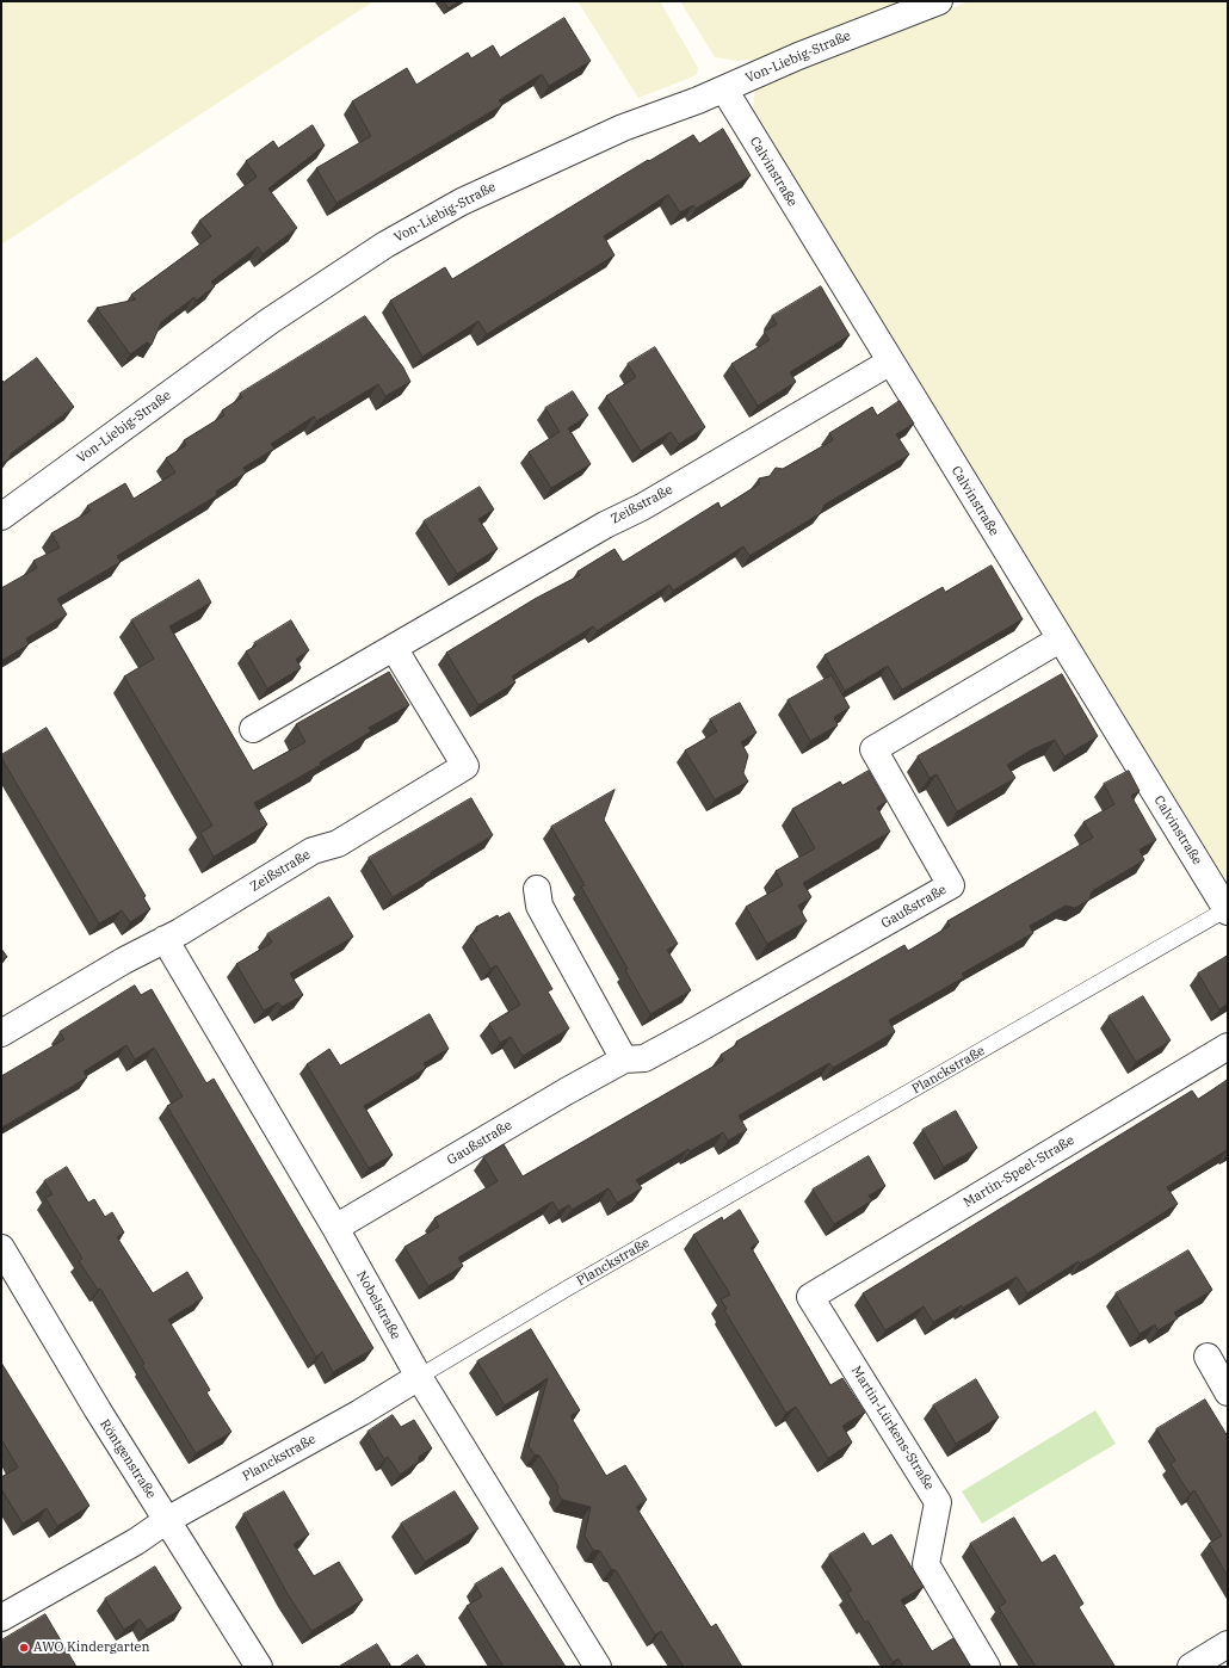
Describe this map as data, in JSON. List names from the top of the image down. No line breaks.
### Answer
{"streets":{"street":["Von-Liebig-Straße","Calvinstraße","Zeißstraße","Gaußstraße","Planckstraße","Martin-Speel-Straße","Nobelstraße","Martin-Lürkens-Straße","Röntgenstraße"]},"crossings":[["Von-Liebig-Straße","Calvinstraße"],["Calvinstraße","Zeißstraße"],["Calvinstraße","Gaußstraße"],["Calvinstraße","Planckstraße"],["Zeißstraße","Nobelstraße"],["Gaußstraße","Nobelstraße"],["Planckstraße","Nobelstraße"],["Planckstraße","Röntgenstraße"],["Martin-Speel-Straße","Martin-Lürkens-Straße"]],"places":["AWO Kindergarten"]}
